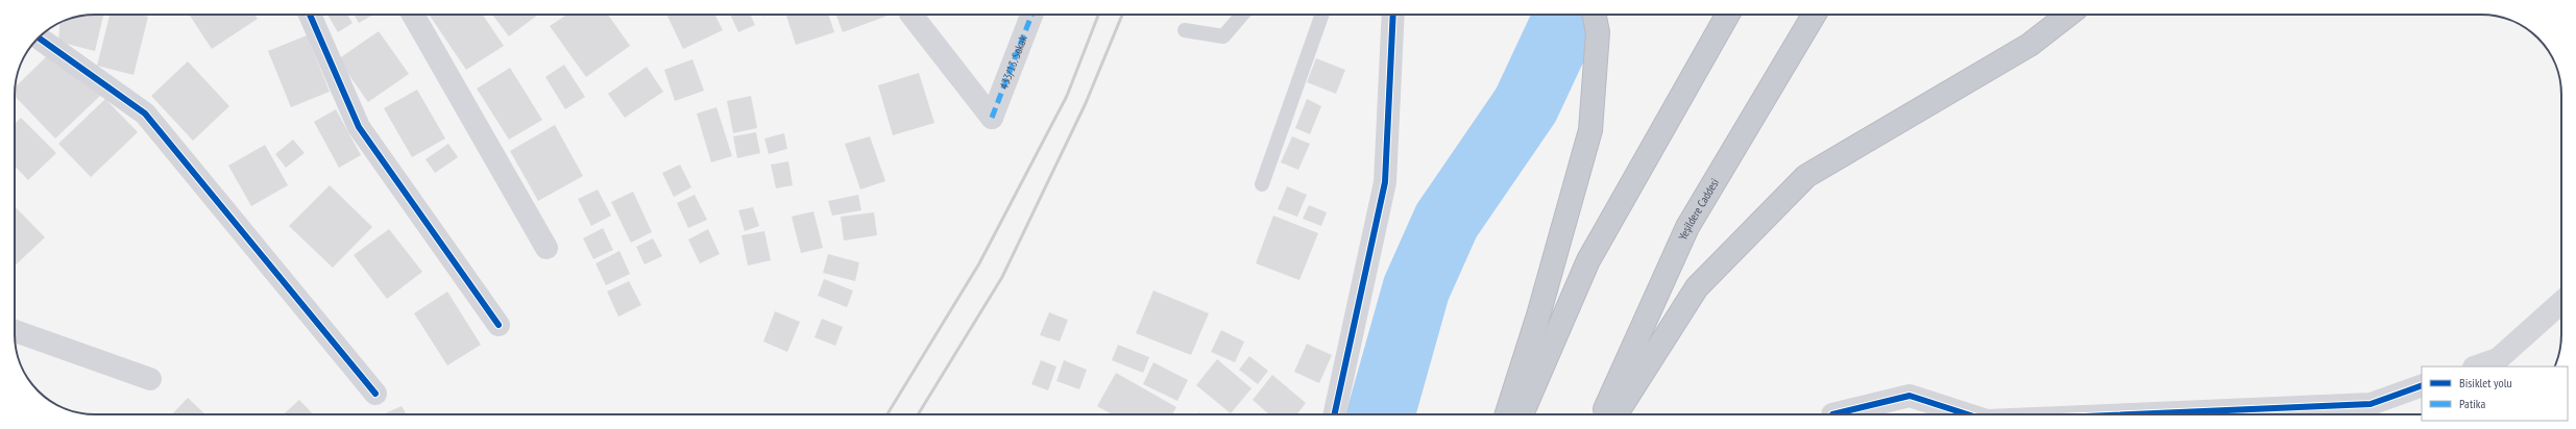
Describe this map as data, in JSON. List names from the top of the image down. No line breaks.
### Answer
{"streets":{"highway":["Yeşildere Caddesi"],"street":["433/13. Sokak"]},"legend":["Bisiklet yolu","Patika"]}
